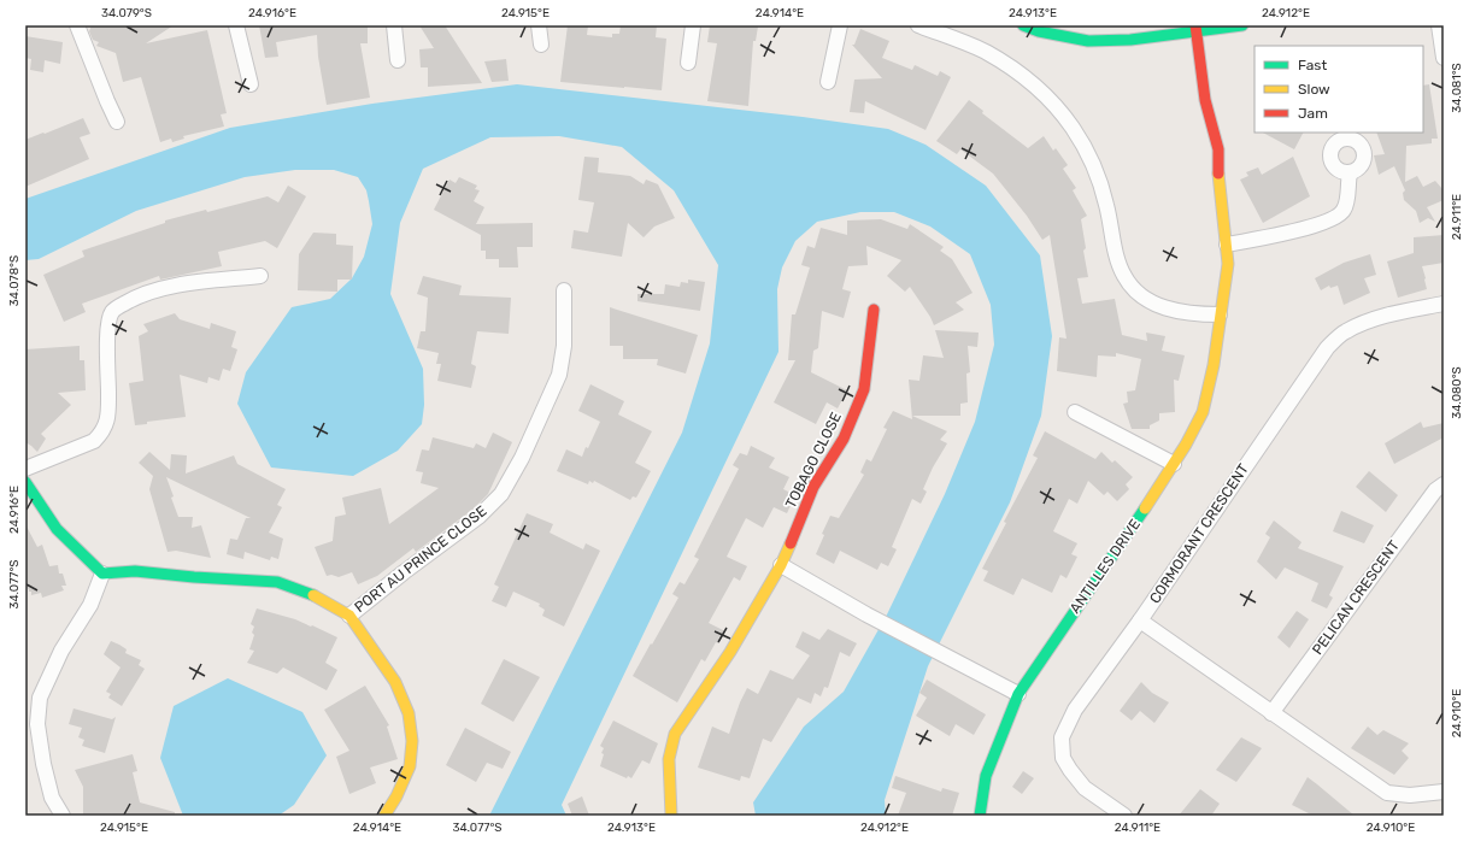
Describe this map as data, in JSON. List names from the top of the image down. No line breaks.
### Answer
{"streets":{"street":["TOBAGO CLOSE","CORMORANT CRESCENT","PORT AU PRINCE CLOSE","ANTILLES DRIVE","PELICAN CRESCENT"]},"legend":["Fast","Slow","Jam"],"coordinates":["34.079°S","24.916°E","24.915°E","24.914°E","24.913°E","24.912°E","34.081°S","24.911°E","34.078°S","34.080°S","34.077°S","24.910°E"]}
